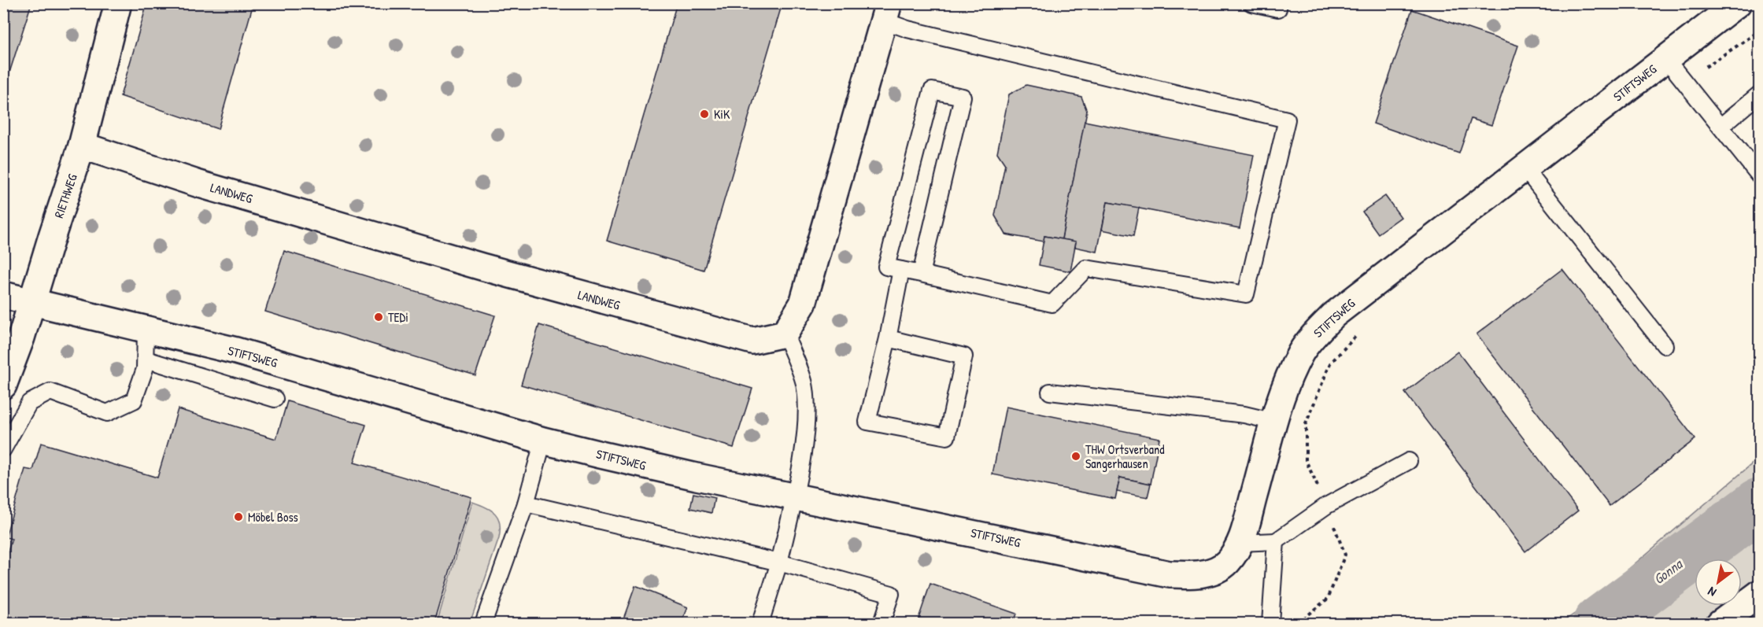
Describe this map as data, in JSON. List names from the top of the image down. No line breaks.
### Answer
{"streets":{"street":["STIFTSWEG","LANDWEG","RIETHWEG"]},"crossings":[["STIFTSWEG","RIETHWEG"],["LANDWEG","RIETHWEG"]],"water":["Gonna"],"places":["KiK","TEDi","THW Ortsverband Sangerhausen","Möbel Boss"],"north":"bottom left"}
